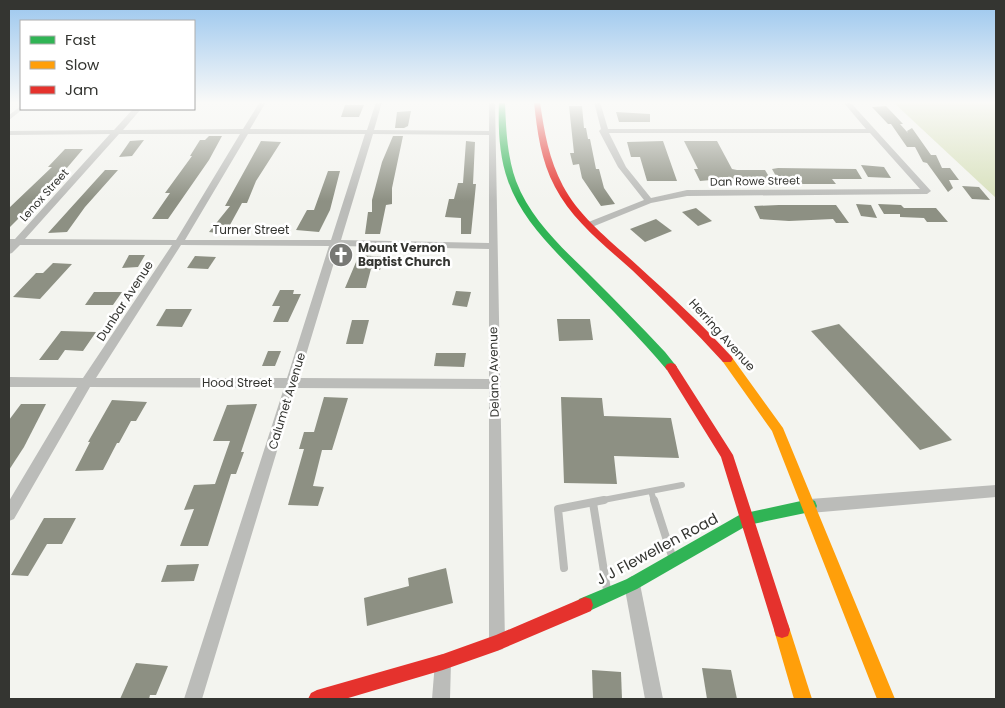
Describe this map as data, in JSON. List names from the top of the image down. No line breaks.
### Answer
{"streets":{"main road":["Herring Avenue","J J Flewellen Road"],"street":["Dan Rowe Street","Lenox Street","Turner Street","Dunbar Avenue","Delano Avenue","Hood Street","Calumet Avenue"]},"crossings":[["Dan Rowe Street","Herring Avenue"],["Lenox Street","Turner Street"],["Turner Street","Dunbar Avenue"],["Turner Street","Delano Avenue"],["Turner Street","Calumet Avenue"],["Dunbar Avenue","Hood Street"],["Herring Avenue","J J Flewellen Road"],["Delano Avenue","Hood Street"],["Delano Avenue","J J Flewellen Road"],["Hood Street","Calumet Avenue"]],"places":{"church":["Mount Vernon Baptist Church"]},"legend":["Fast","Slow","Jam"]}
